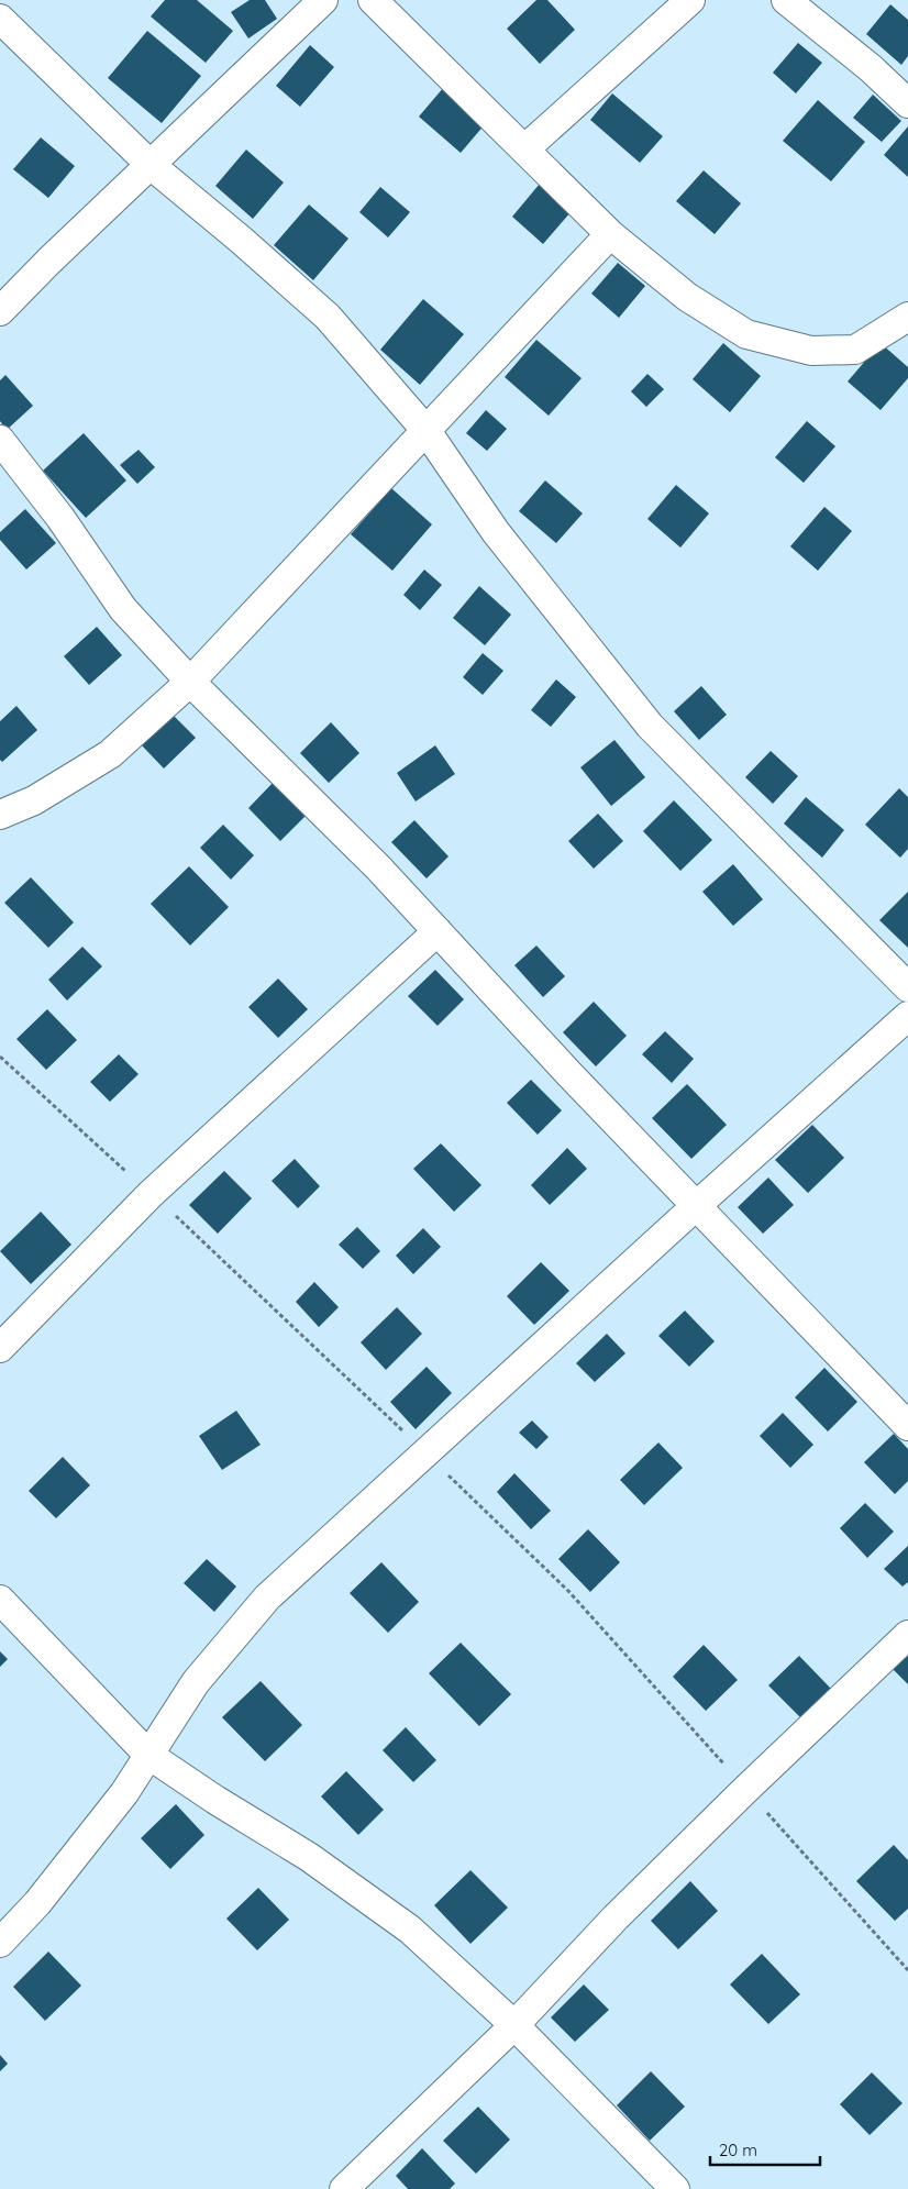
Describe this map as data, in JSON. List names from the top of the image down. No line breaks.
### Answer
{"scale_bar":"20 m"}
